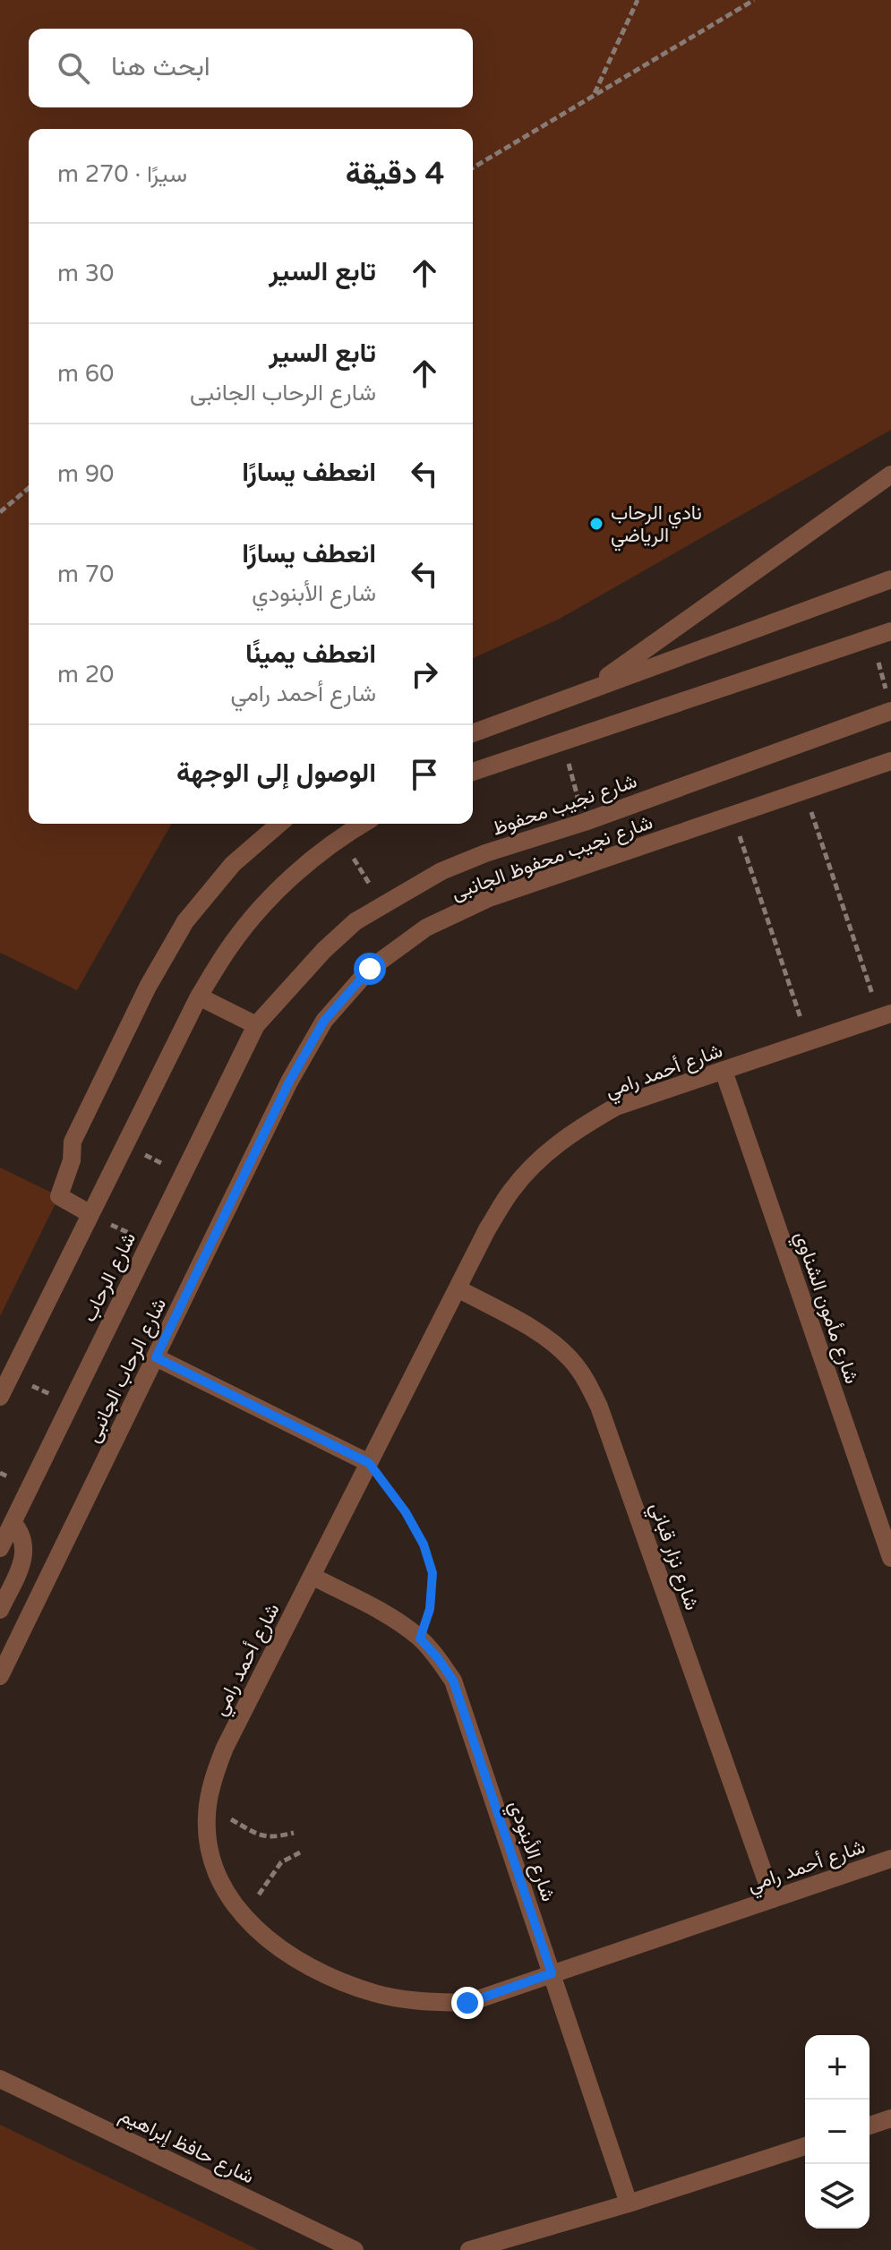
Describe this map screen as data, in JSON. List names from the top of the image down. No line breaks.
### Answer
{"streets":{"street":["شارع نجيب محفوظ","شارع نجيب محفوظ الجانبى","شارع أحمد رامي","شارع الرحاب","شارع مأمون الشناوي","شارع الرحاب الجانبى","شارع نزار قباني","شارع الأبنودي","شارع حافظ إبراهيم"]},"crossings":[["شارع نجيب محفوظ","شارع الرحاب"],["شارع نجيب محفوظ الجانبى","شارع الرحاب الجانبى"],["شارع أحمد رامي","شارع مأمون الشناوي"],["شارع أحمد رامي","شارع نزار قباني"],["شارع أحمد رامي","شارع الأبنودي"]],"places":["نادي الرحاب الرياضي"],"page":{"search":"ابحث هنا","heading":["4 دقيقة","سيرًا · 270 m"],"list":[["تابع السير","30 m"],["تابع السير","شارع الرحاب الجانبى","60 m"],["انعطف يسارًا","90 m"],["انعطف يسارًا","شارع الأبنودي","70 m"],["انعطف يمينًا","شارع أحمد رامي","20 m"],"الوصول إلى الوجهة"],"map_buttons":["+","−"]}}
